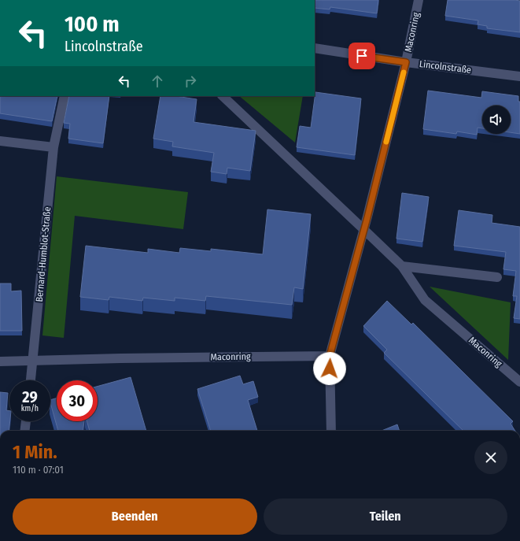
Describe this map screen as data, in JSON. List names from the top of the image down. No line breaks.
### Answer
{"streets":{"street":["Maconring","Lincolnstraße","Bernard-Humblot-Straße"]},"crossings":[["Maconring","Lincolnstraße"],["Maconring","Bernard-Humblot-Straße"]],"page":{"turn":["100 m","Lincolnstraße"],"speed":"29 km/h","limit":"30","heading":["1 Min.","110 m · 07:01"],"buttons":["Beenden","Teilen"]}}
